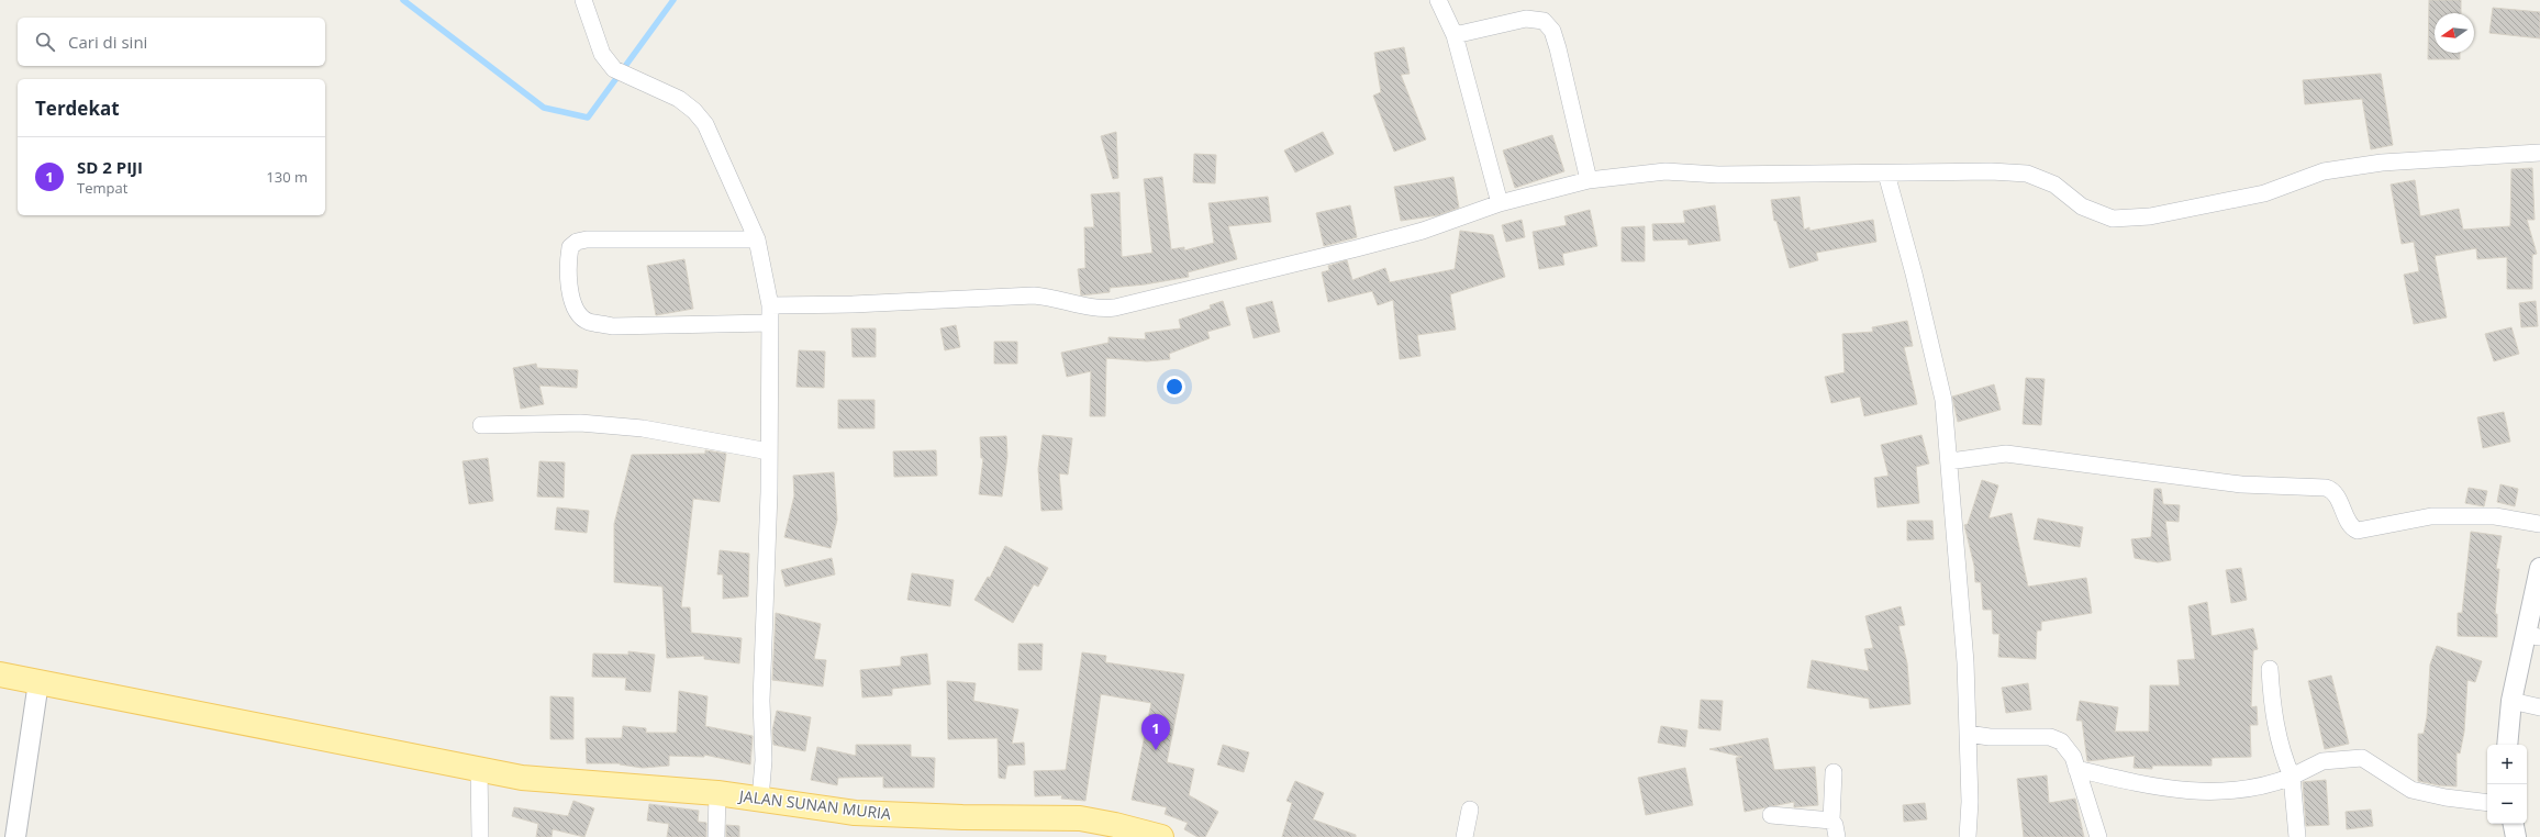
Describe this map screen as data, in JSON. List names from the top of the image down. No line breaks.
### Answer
{"streets":{"main road":["JALAN SUNAN MURIA"]},"north":"left","page":{"search":"Cari di sini","heading":"Terdekat","list":[{"mark":"1","name":"SD 2 PIJI","note":"Tempat","value":"130 m"}],"pins":"1","map_buttons":["+","−"]}}
